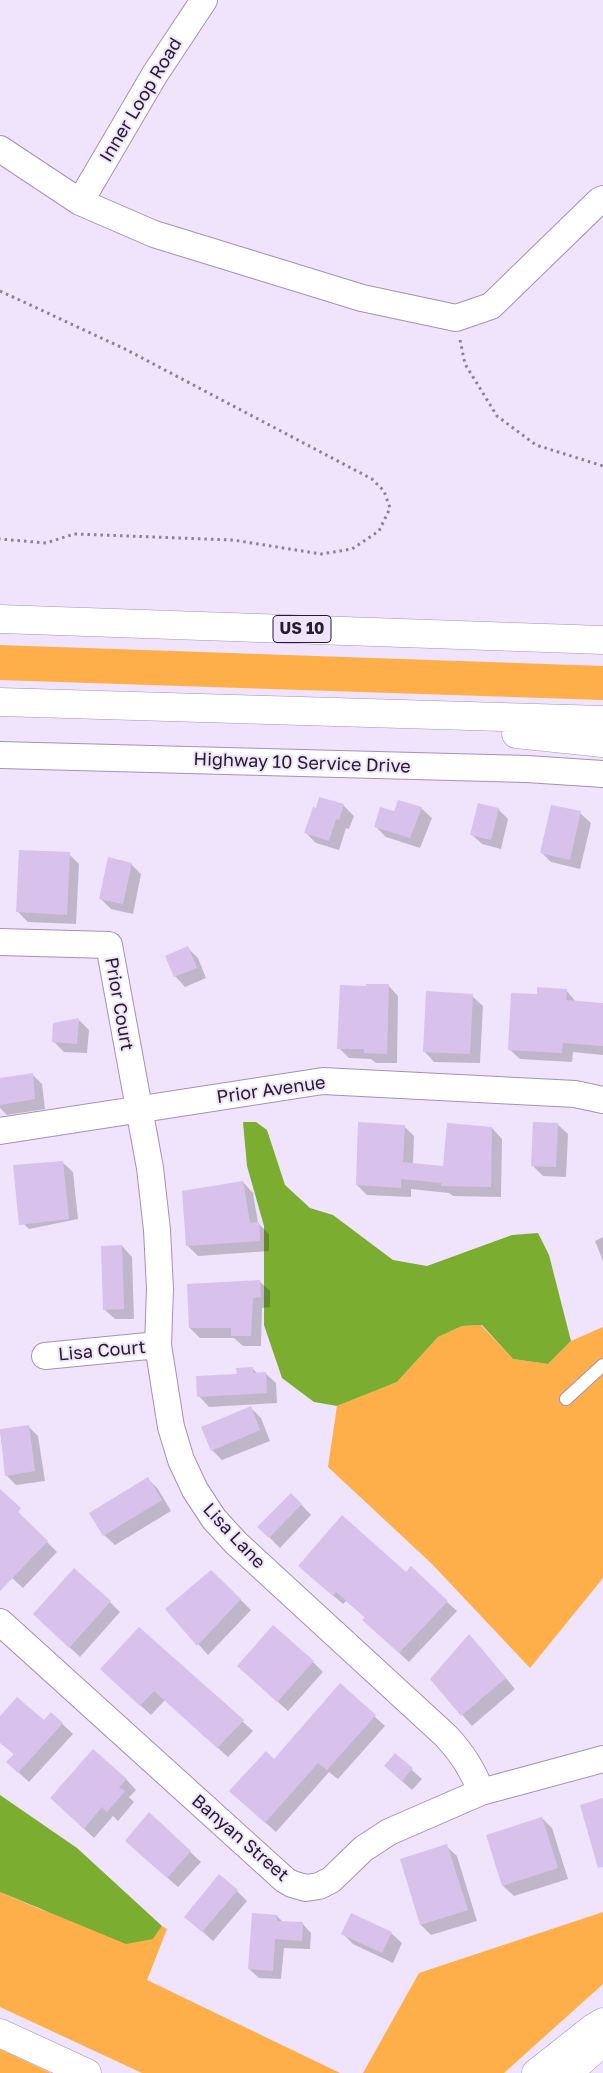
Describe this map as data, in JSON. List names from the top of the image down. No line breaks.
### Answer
{"streets":{"main road":["US 10"],"street":["Inner Loop Road","Highway 10 Service Drive","Prior Court","Prior Avenue","Lisa Court","Lisa Lane","Banyan Street"]},"crossings":[["Prior Court","Prior Avenue"],["Prior Court","Lisa Lane"],["Prior Avenue","Lisa Lane"],["Lisa Court","Lisa Lane"],["Lisa Lane","Banyan Street"]]}
